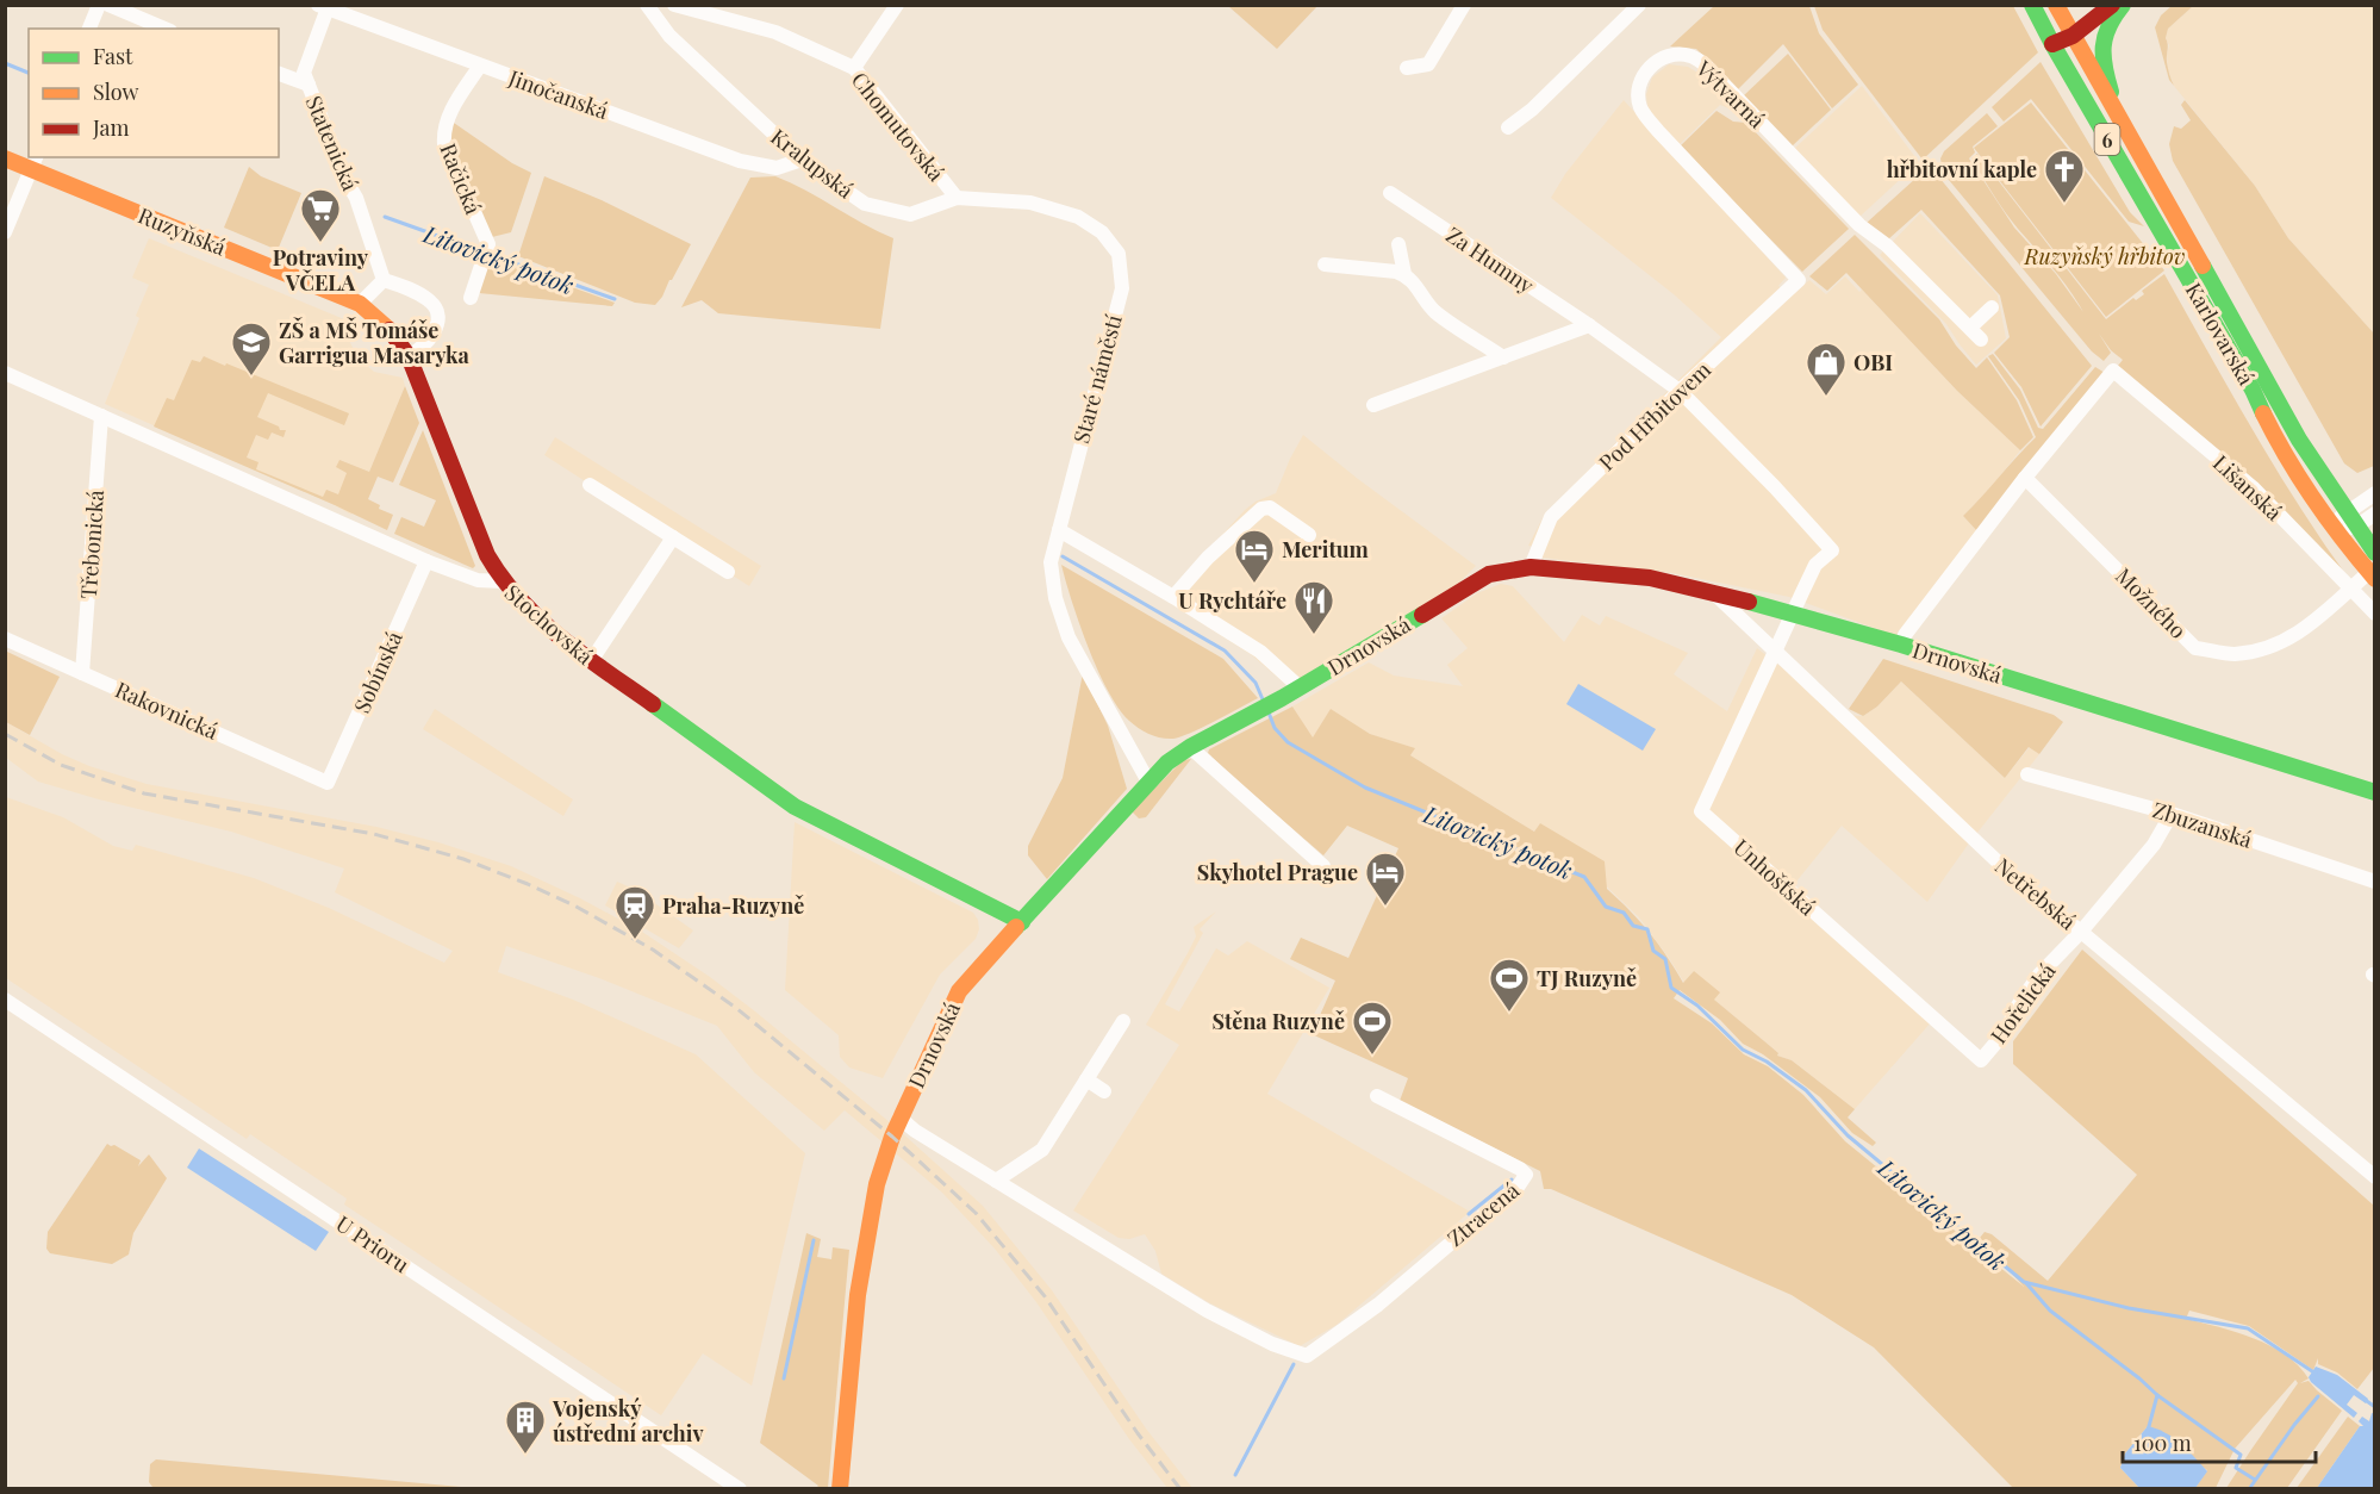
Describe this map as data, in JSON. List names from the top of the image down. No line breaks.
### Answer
{"streets":{"main road":["6","Ruzyňská","Karlovarská","Stochovská","Drnovská"],"street":["Jinočanská","Výtvarná","Chomutovská","Statenická","Kralupská","Račická","Za Humny","Staré náměstí","Pod Hřbitovem","Lišanská","Třebonická","Možného","Sobínská","Rakovnická","Zbuzanská","Unhošťská","Netřebská","Hořelická","Ztracená","U Prioru"]},"crossings":[["Jinočanská","Statenická"],["Jinočanská","Kralupská"],["Jinočanská","Račická"],["Výtvarná","Pod Hřbitovem"],["Chomutovská","Kralupská"],["Kralupská","Staré náměstí"],["Ruzyňská","Stochovská"],["Za Humny","Pod Hřbitovem"],["Za Humny","Drnovská"],["Karlovarská","Možného"],["Staré náměstí","Drnovská"],["Pod Hřbitovem","Drnovská"],["Lišanská","Možného"],["Třebonická","Stochovská"],["Třebonická","Rakovnická"],["Stochovská","Drnovská"],["Stochovská","Sobínská"],["Drnovská","Netřebská"],["Sobínská","Rakovnická"],["Zbuzanská","Hořelická"],["Unhošťská","Netřebská"],["Unhošťská","Hořelická"],["Netřebská","Hořelická"]],"water":["Litovický potok"],"parks":["Ruzyňský hřbitov"],"places":{"church":["hřbitovní kaple"],"supermarket":["Potraviny VČELA"],"school or university":["ZŠ a MŠ Tomáše Garrigua Masaryka"],"shop":["OBI"],"hotel":["Meritum","Skyhotel Prague"],"restaurant":["U Rychtáře"],"station":["Praha-Ruzyně"],"sports":["TJ Ruzyně","Stěna Ruzyně"],"building":["Vojenský ústřední archiv"]},"legend":["Fast","Slow","Jam"],"scale_bar":"100 m"}
